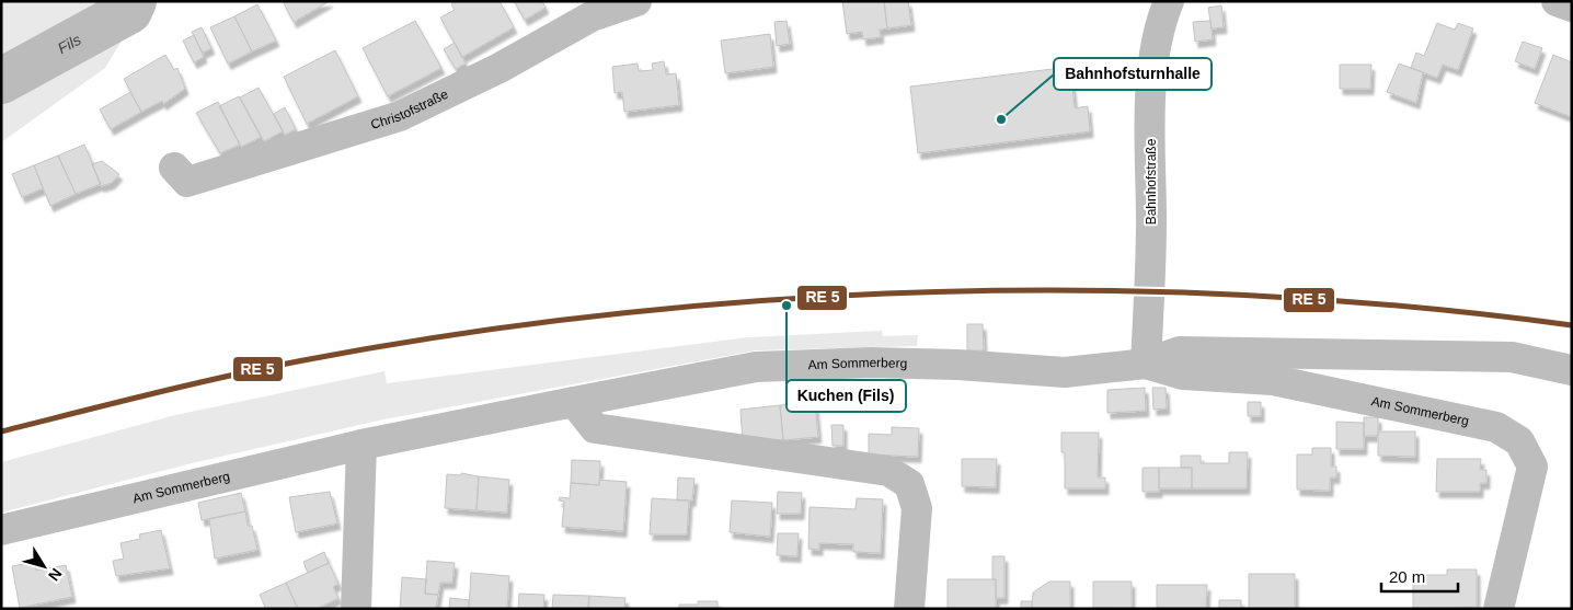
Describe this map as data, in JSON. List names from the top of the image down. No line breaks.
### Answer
{"streets":{"street":["Christofstraße","Bahnhofstraße","Am Sommerberg"]},"crossings":[["Bahnhofstraße","Am Sommerberg"]],"water":["Fils"],"places":["Bahnhofsturnhalle","Kuchen (Fils)"],"scale_bar":"20 m","north":"bottom right"}
